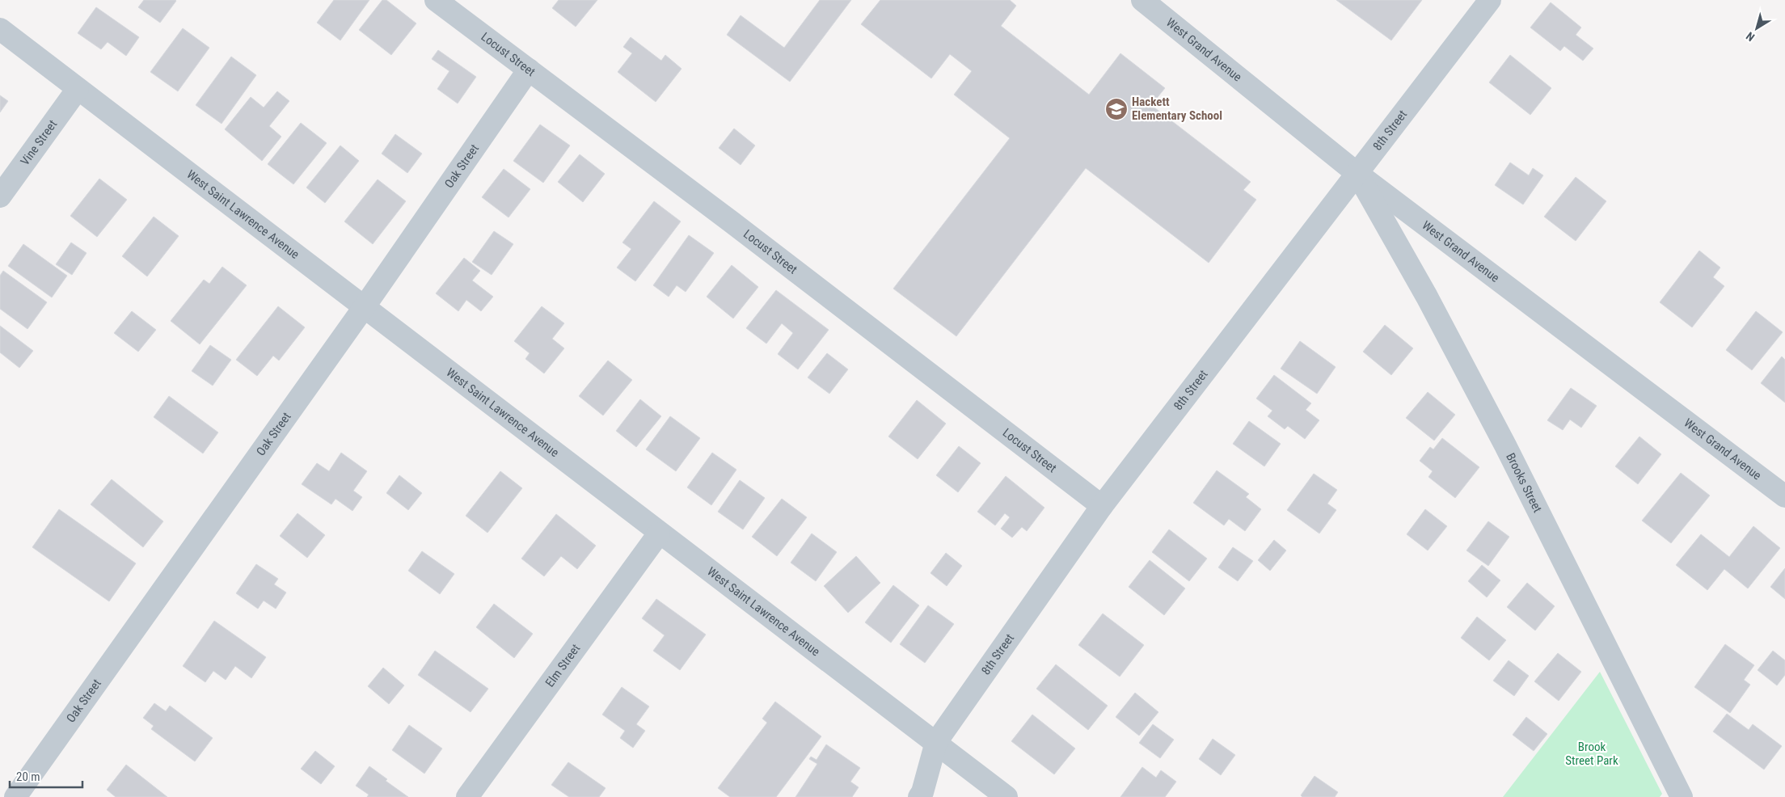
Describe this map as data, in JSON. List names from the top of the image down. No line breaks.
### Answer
{"streets":{"street":["West Grand Avenue","Locust Street","8th Street","Vine Street","Oak Street","West Saint Lawrence Avenue","Brooks Street","Elm Street"]},"crossings":[["West Grand Avenue","8th Street"],["West Grand Avenue","Brooks Street"],["Locust Street","8th Street"],["Locust Street","Oak Street"],["8th Street","West Saint Lawrence Avenue"],["8th Street","Brooks Street"],["Vine Street","West Saint Lawrence Avenue"],["Oak Street","West Saint Lawrence Avenue"],["West Saint Lawrence Avenue","Elm Street"]],"parks":["Brook Street Park"],"places":{"school or university":["Hackett Elementary School"]},"scale_bar":"20 m","north":"bottom left"}
